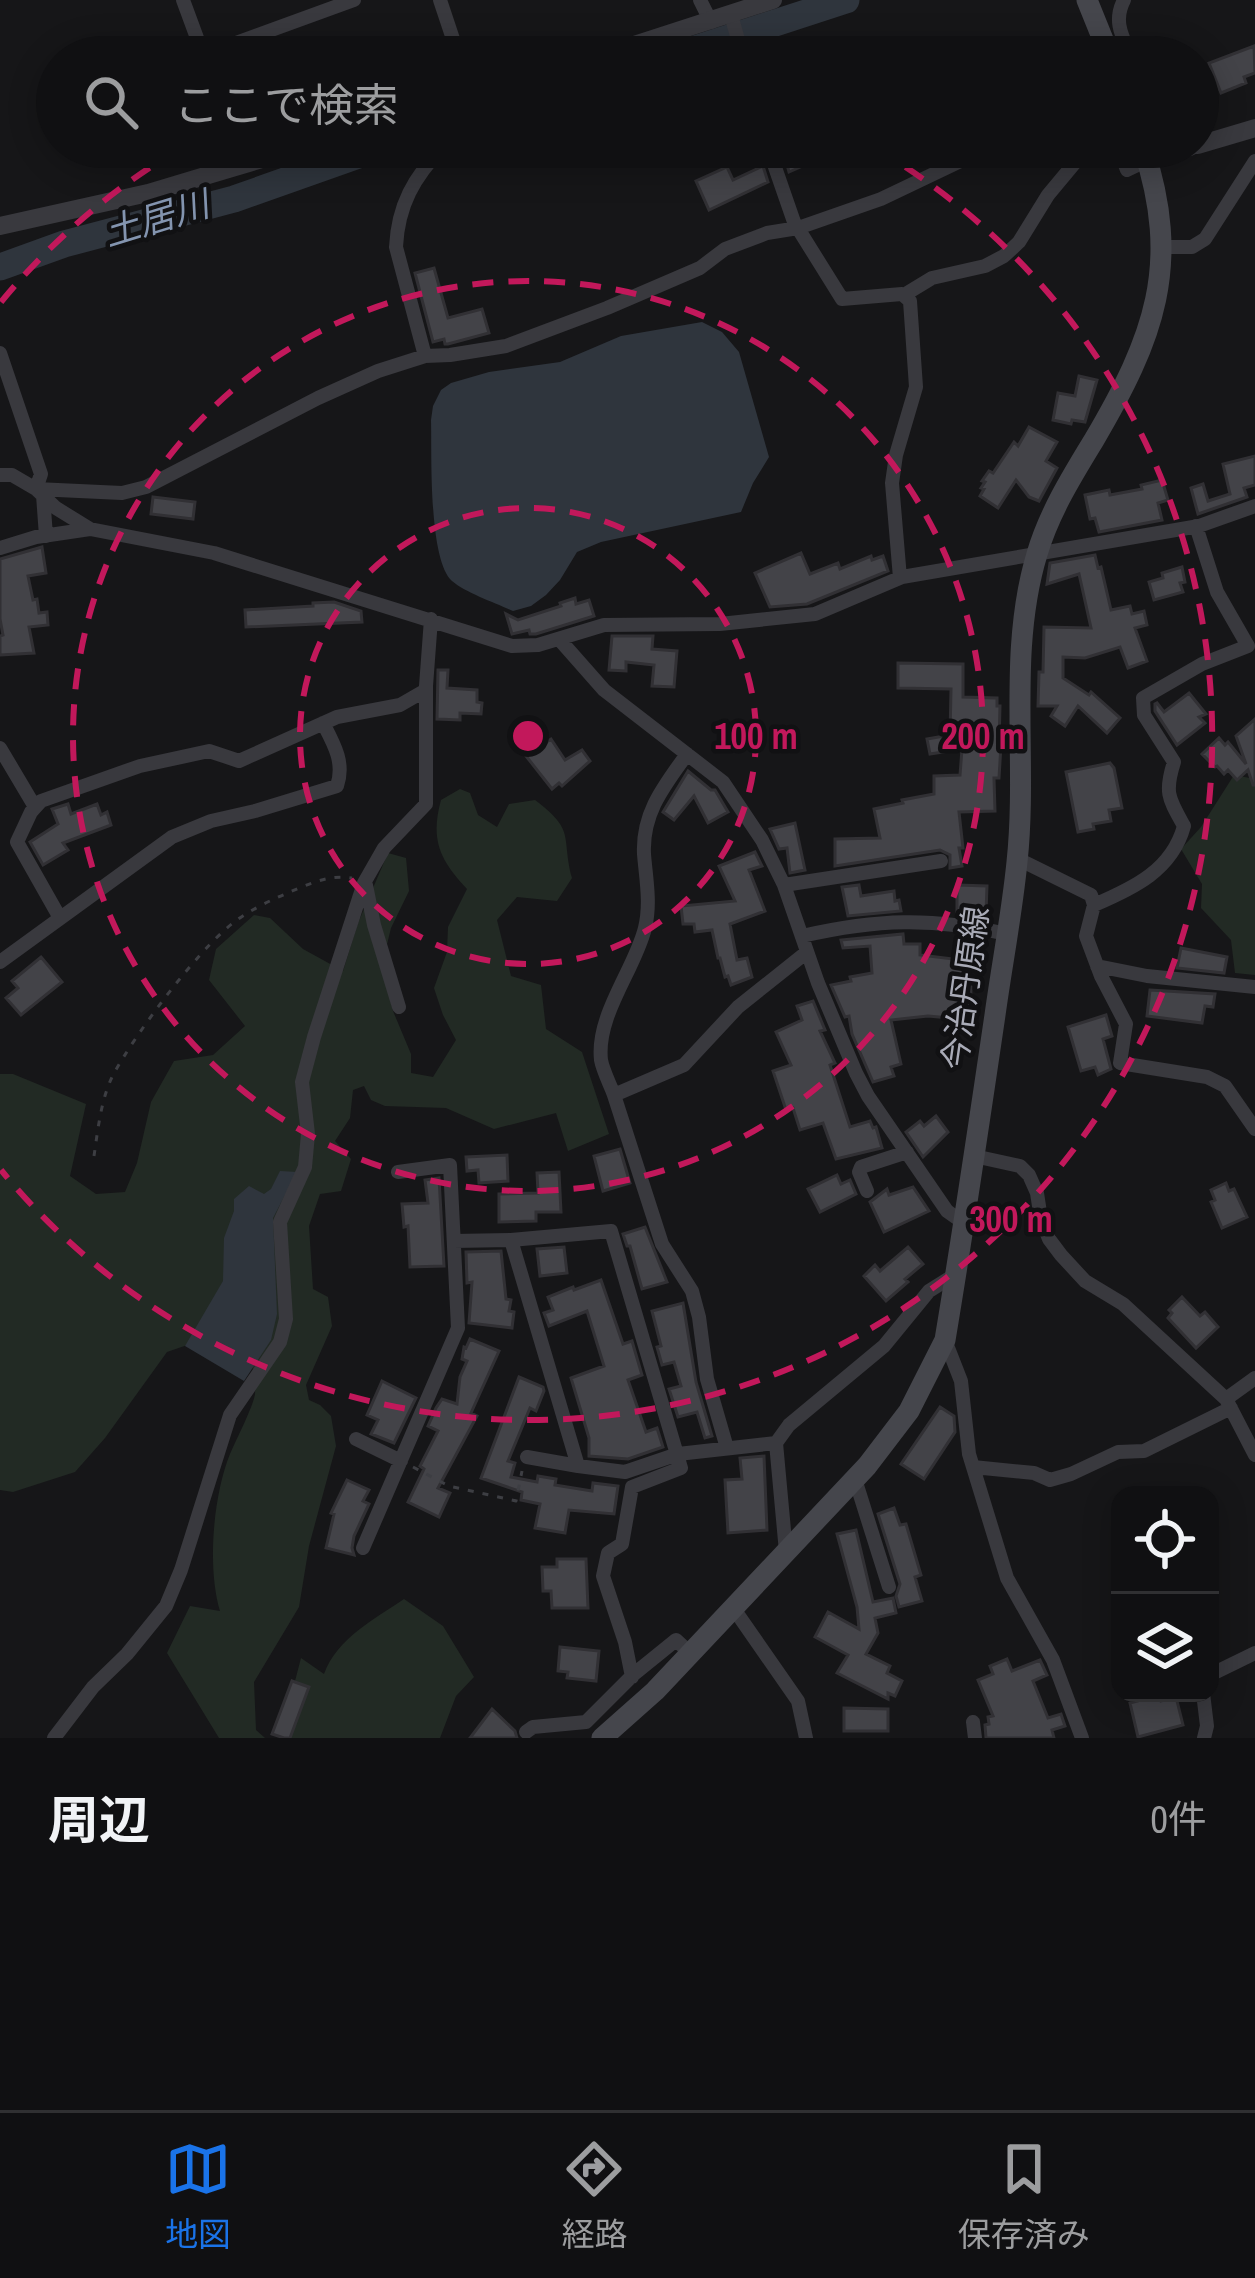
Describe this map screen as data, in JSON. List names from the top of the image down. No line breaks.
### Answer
{"streets":{"main road":["今治丹原線"]},"water":["土居川"],"page":{"search":"ここで検索","heading":["周辺","0件"],"nav":["地図","経路","保存済み"]},"rings":["100 m","200 m","300 m"]}
